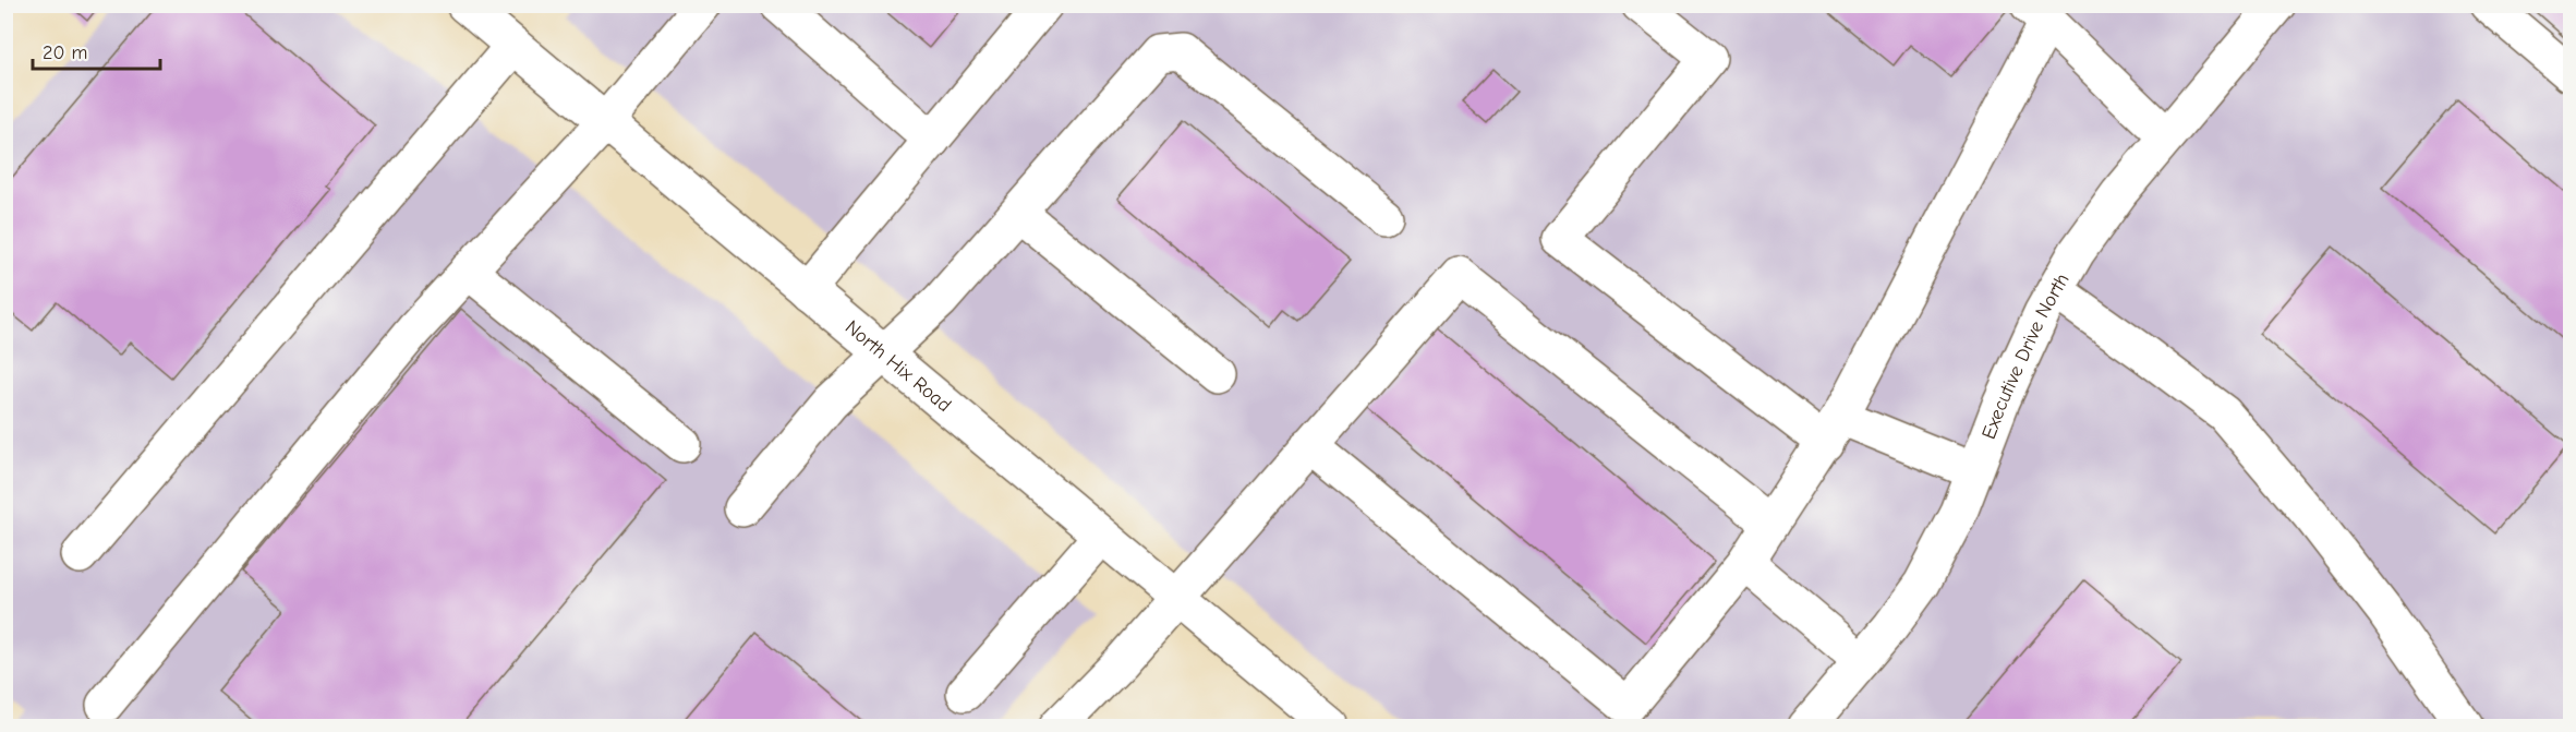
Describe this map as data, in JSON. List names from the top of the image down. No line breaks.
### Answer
{"streets":{"street":["Executive Drive North","North Hix Road"]},"scale_bar":"20 m"}
